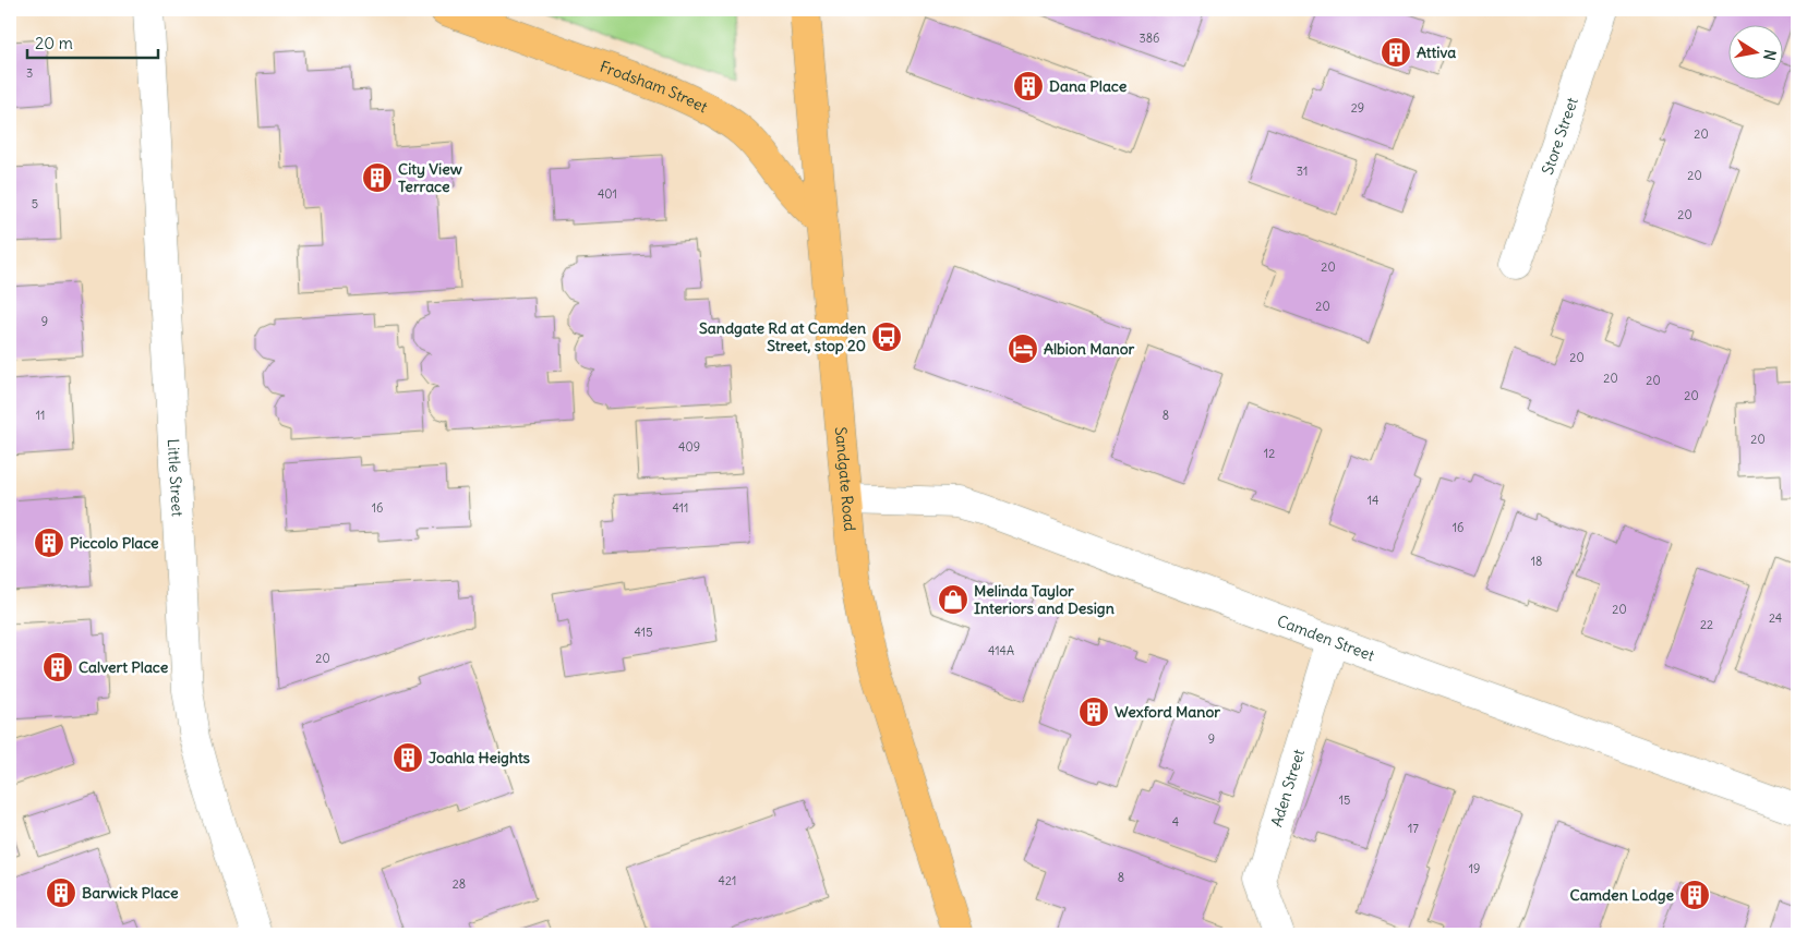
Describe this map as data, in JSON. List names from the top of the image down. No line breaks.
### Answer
{"streets":{"highway":["Frodsham Street","Sandgate Road"],"street":["Store Street","Little Street","Camden Street","Aden Street"]},"crossings":[["Frodsham Street","Sandgate Road"],["Sandgate Road","Camden Street"],["Camden Street","Aden Street"]],"places":{"building":["Attiva","Dana Place","City View Terrace","Piccolo Place","Calvert Place","Wexford Manor","Joahla Heights","Barwick Place","Camden Lodge"],"bus stop":["Sandgate Rd at Camden Street, stop 20"],"hotel":["Albion Manor"],"shop":["Melinda Taylor Interiors and Design"]},"house_numbers":["386","3","29","20","31","20","401","5","20","20","20","9","20","20","20","20","11","8","20","409","12","14","16","411","16","18","20","24","22","415","414A","20","9","15","4","17","19","8","421","28"],"scale_bar":"20 m","north":"right"}
